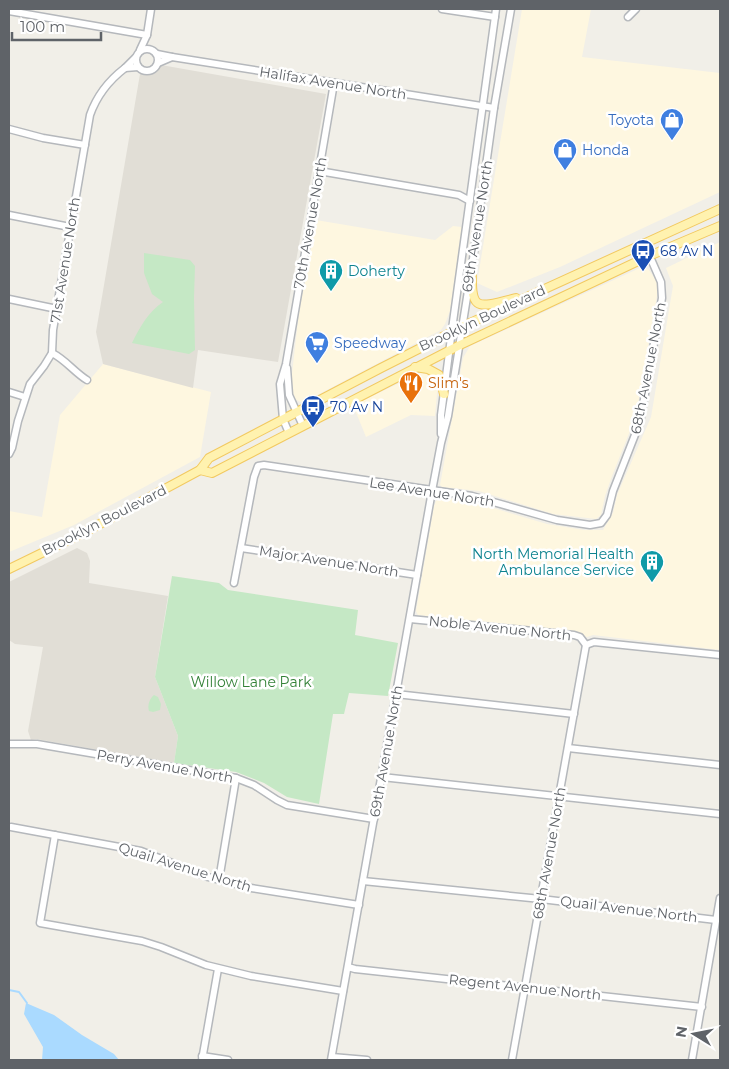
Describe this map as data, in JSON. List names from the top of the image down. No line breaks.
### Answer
{"streets":{"main road":["Brooklyn Boulevard"],"street":["Halifax Avenue North","70th Avenue North","69th Avenue North","71st Avenue North","68th Avenue North","Lee Avenue North","Major Avenue North","Noble Avenue North","Perry Avenue North","Quail Avenue North","Regent Avenue North"]},"crossings":[["Halifax Avenue North","70th Avenue North"],["Halifax Avenue North","69th Avenue North"],["Halifax Avenue North","71st Avenue North"],["70th Avenue North","Brooklyn Boulevard"],["69th Avenue North","Brooklyn Boulevard"],["69th Avenue North","Lee Avenue North"],["69th Avenue North","Major Avenue North"],["69th Avenue North","Noble Avenue North"],["69th Avenue North","Perry Avenue North"],["69th Avenue North","Quail Avenue North"],["69th Avenue North","Regent Avenue North"],["Brooklyn Boulevard","68th Avenue North"],["68th Avenue North","Lee Avenue North"],["68th Avenue North","Noble Avenue North"],["68th Avenue North","Quail Avenue North"],["68th Avenue North","Regent Avenue North"],["Lee Avenue North","Major Avenue North"]],"parks":["Willow Lane Park"],"places":{"shop":["Toyota","Honda"],"bus stop":["68 Av N","70 Av N"],"building":["Doherty","North Memorial Health Ambulance Service"],"supermarket":["Speedway"],"restaurant":["Slim's"]},"scale_bar":"100 m","north":"left"}
